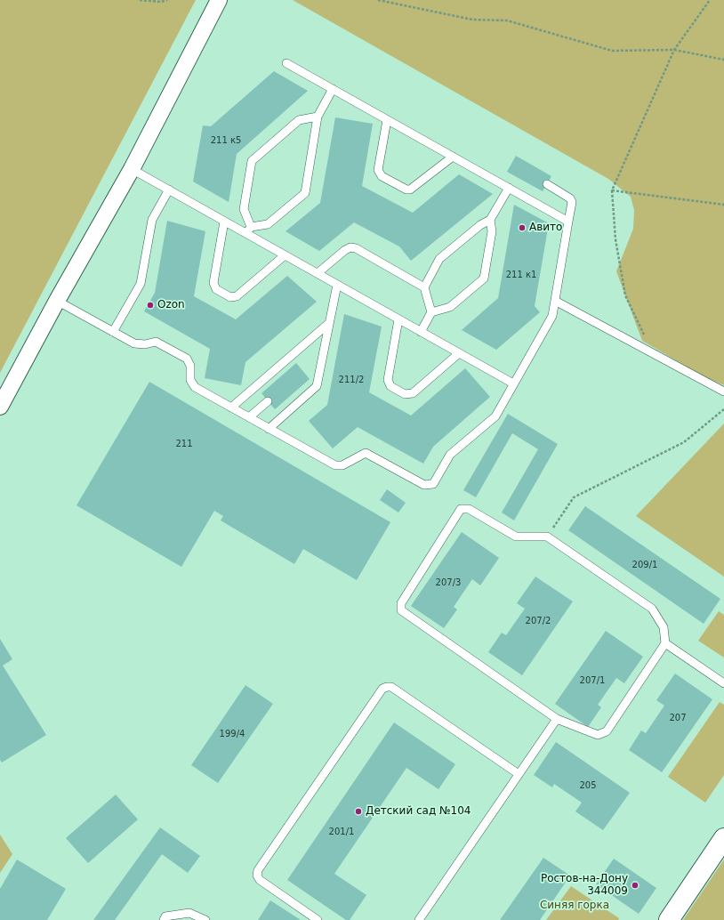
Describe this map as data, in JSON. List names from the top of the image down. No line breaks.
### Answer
{"parks":["Синяя горка"],"places":["Авито","Ozon","Детский сад №104","Ростов-на-Дону 344009"],"house_numbers":["211 к5","211 к1","211/2","211","209/1","207/3","207/2","207/1","207","199/4","205","201/1"]}
